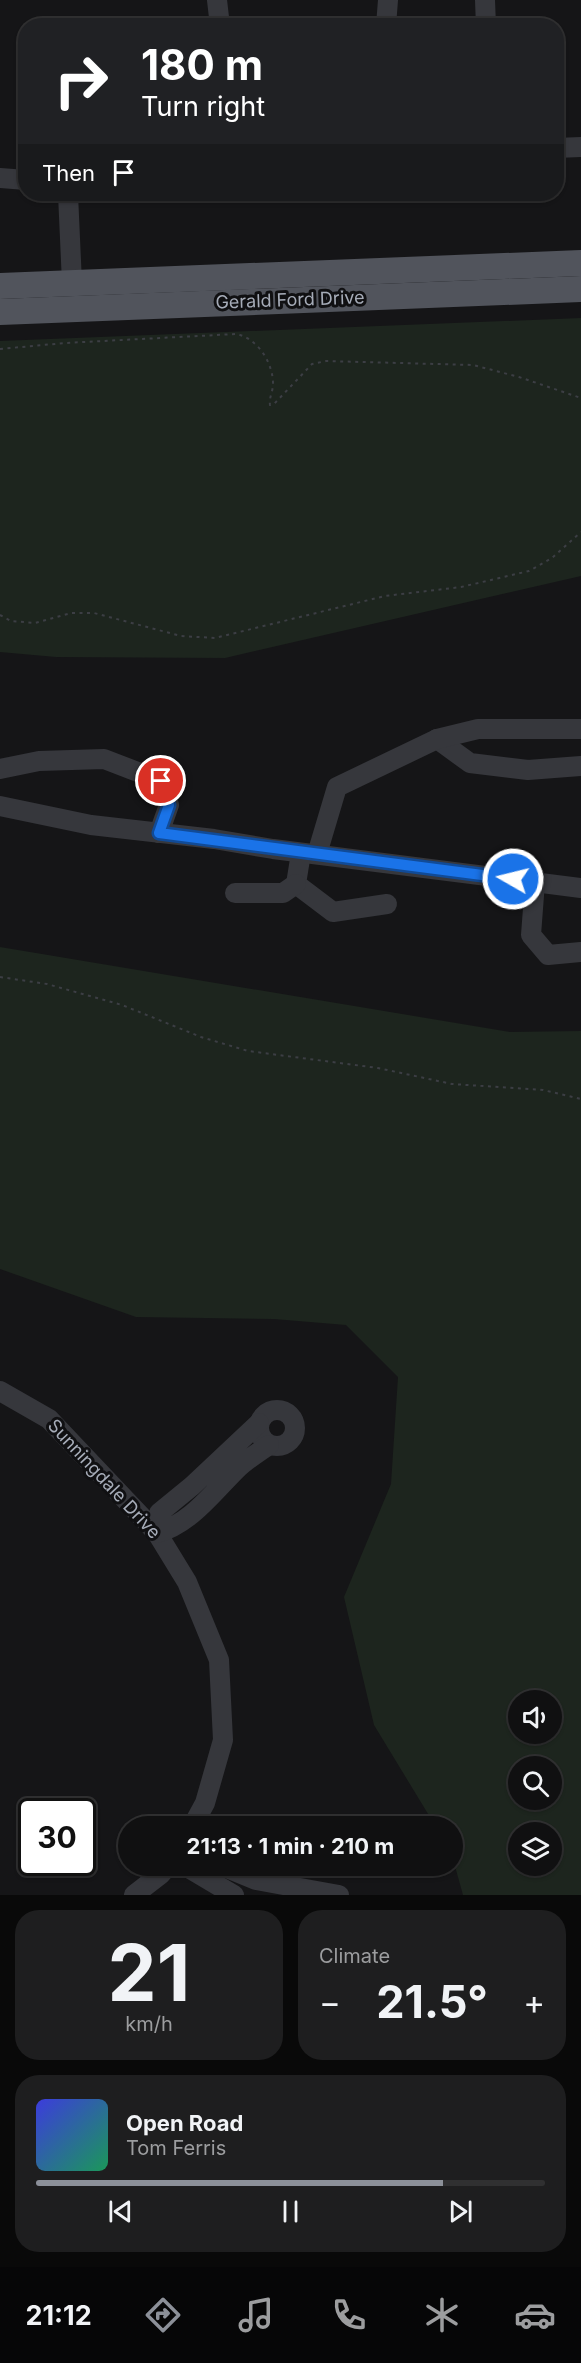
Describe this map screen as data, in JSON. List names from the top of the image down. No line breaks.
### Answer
{"streets":{"main road":["Gerald Ford Drive"],"street":["Sunningdale Drive"]},"page":{"turn":["180 m","Turn right"],"then":"Then","limit":"30","trip":"21:13 · 1 min · 210 m","tile":[["21","km/h"],"Climate"],"heat":["−","21.5°","+"],"song":["Open Road","Tom Ferris"],"tabs":"21:12"}}
